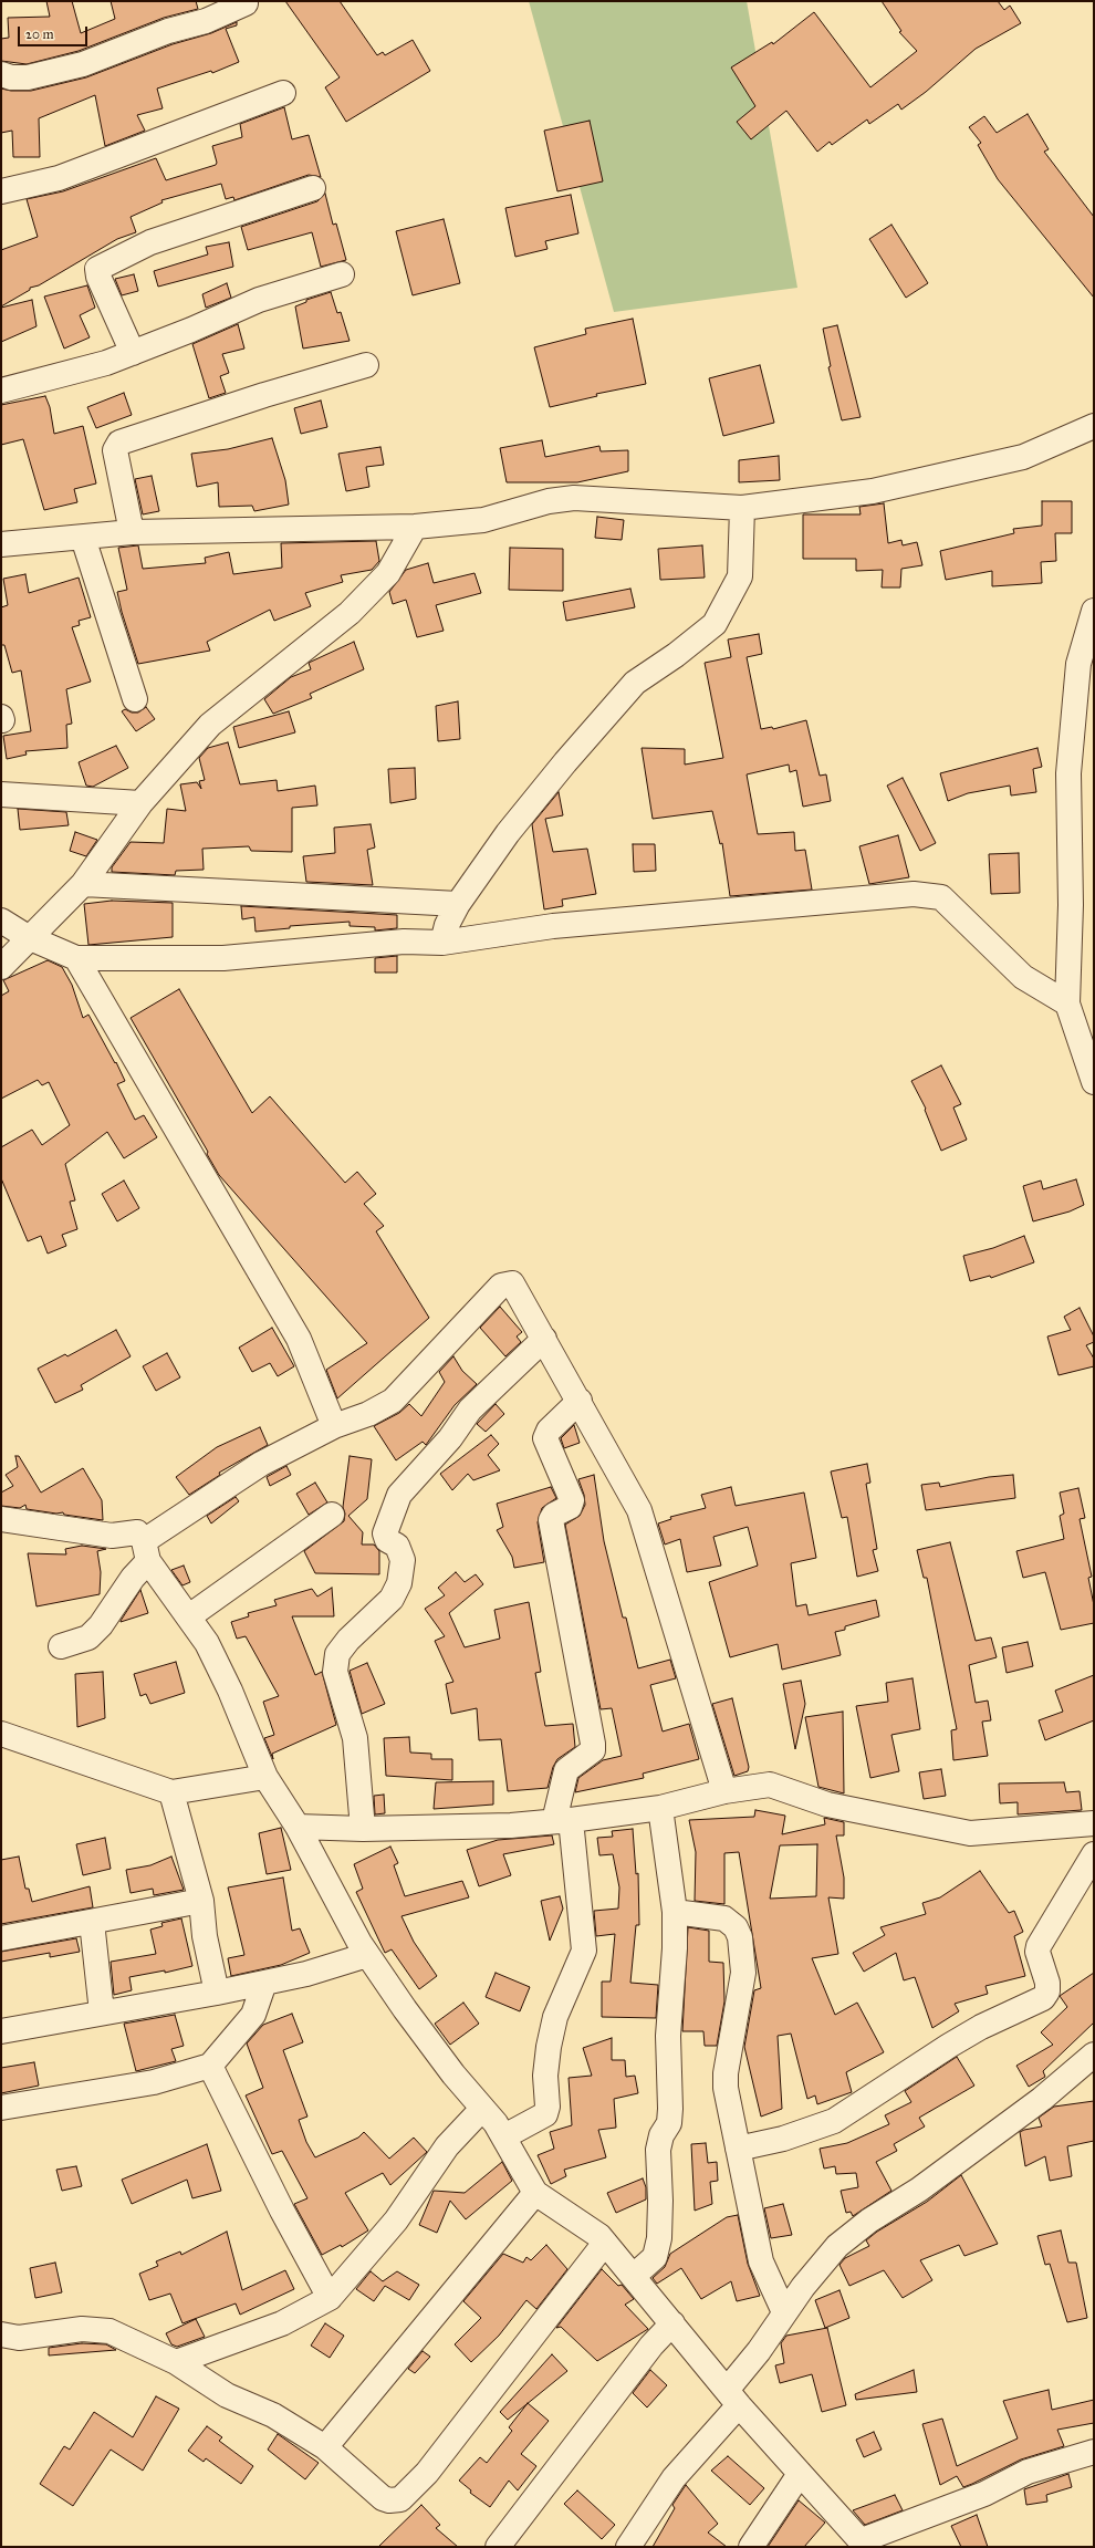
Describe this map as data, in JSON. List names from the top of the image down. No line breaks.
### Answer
{"scale_bar":"20 m"}
